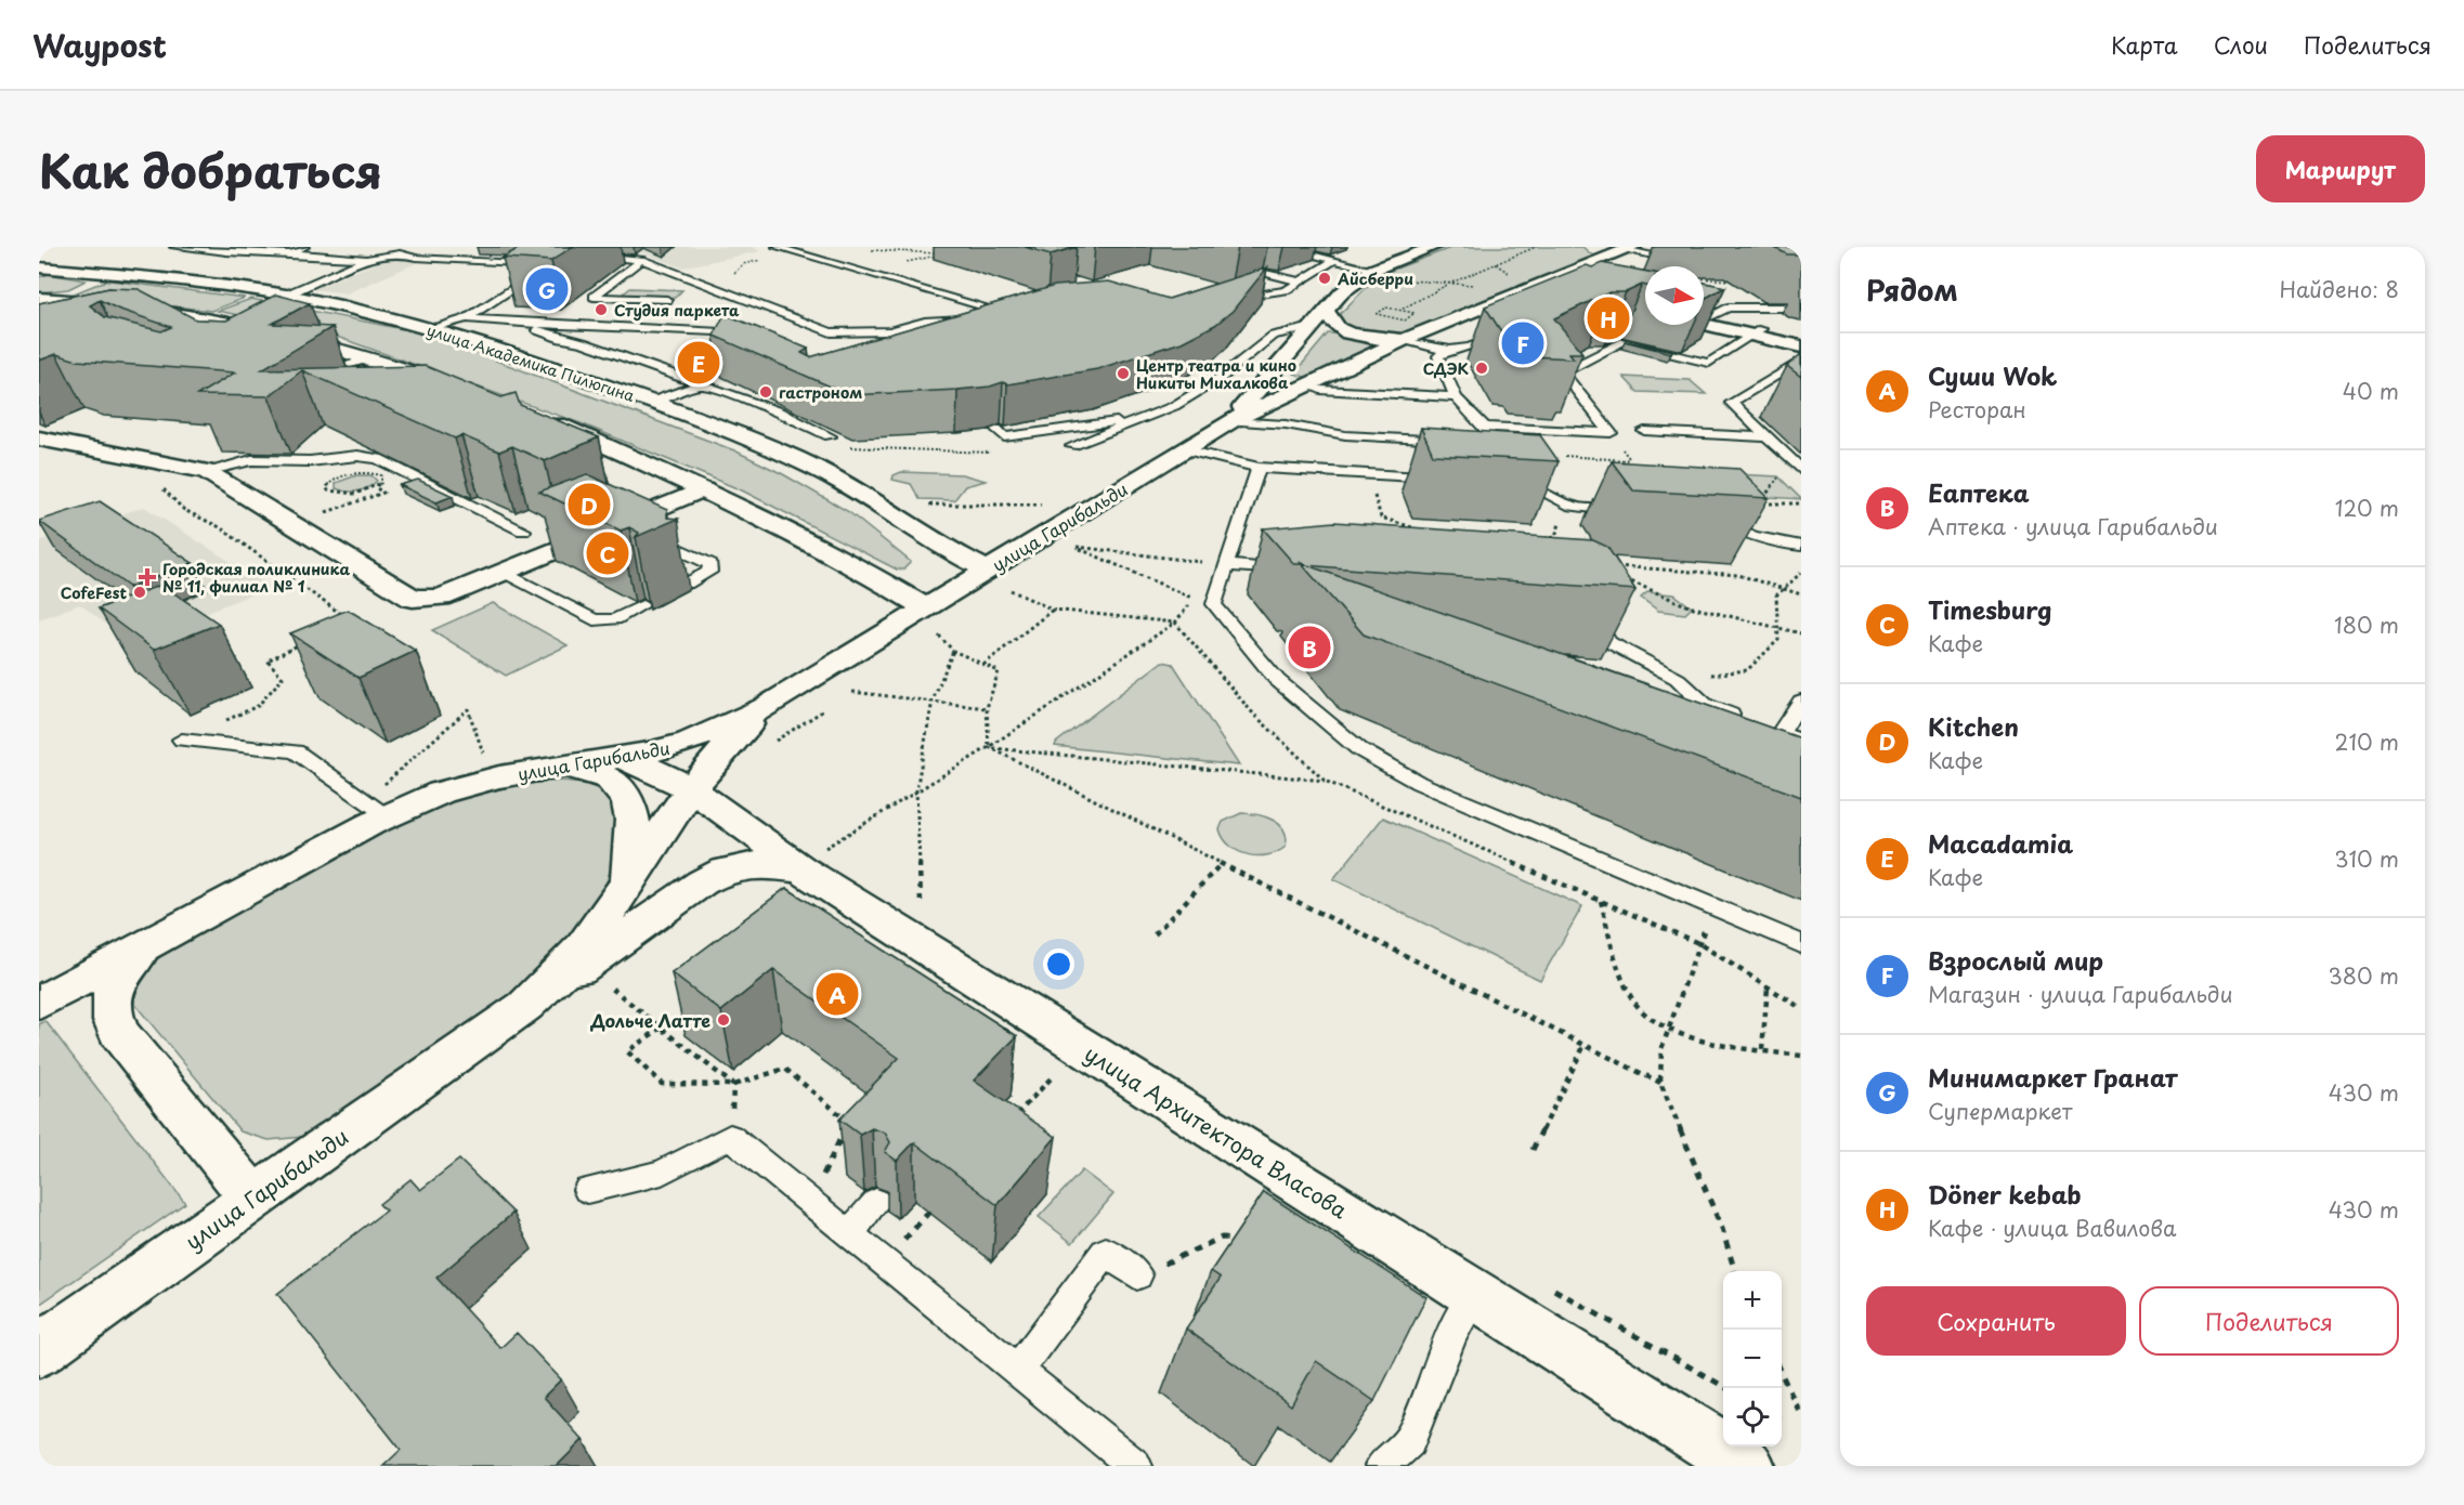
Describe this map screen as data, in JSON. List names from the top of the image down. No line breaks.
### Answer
{"streets":{"street":["улица Академика Пилюгина","улица Гарибальди","улица Архитектора Власова"]},"crossings":[["улица Академика Пилюгина","улица Гарибальди"],["улица Гарибальди","улица Архитектора Власова"]],"places":{"other":["Айсберри","Студия паркета","СДЭК","Центр театра и кино Никиты Михалкова","гастроном","CofeFest","Дольче Латте"],"health":["Городская поликлиника № 11, филиал № 1"]},"north":"right","page":{"header":"Waypost","nav":["Карта","Слои","Поделиться"],"title":"Как добраться","buttons":["Маршрут",["Сохранить","Поделиться"]],"heading":["Рядом","Найдено: 8"],"pins":["G","H","F","E","D","C","B","A"],"list":[{"mark":"A","name":"Суши Wok","note":"Ресторан","value":"40 m"},{"mark":"B","name":"Еаптека","note":"Аптека · улица Гарибальди","value":"120 m"},{"mark":"C","name":"Timesburg","note":"Кафе","value":"180 m"},{"mark":"D","name":"Kitchen","note":"Кафе","value":"210 m"},{"mark":"E","name":"Macadamia","note":"Кафе","value":"310 m"},{"mark":"F","name":"Взрослый мир","note":"Магазин · улица Гарибальди","value":"380 m"},{"mark":"G","name":"Минимаркет Гранат","note":"Супермаркет","value":"430 m"},{"mark":"H","name":"Döner kebab","note":"Кафе · улица Вавилова","value":"430 m"}],"map_buttons":["+","−"]}}
